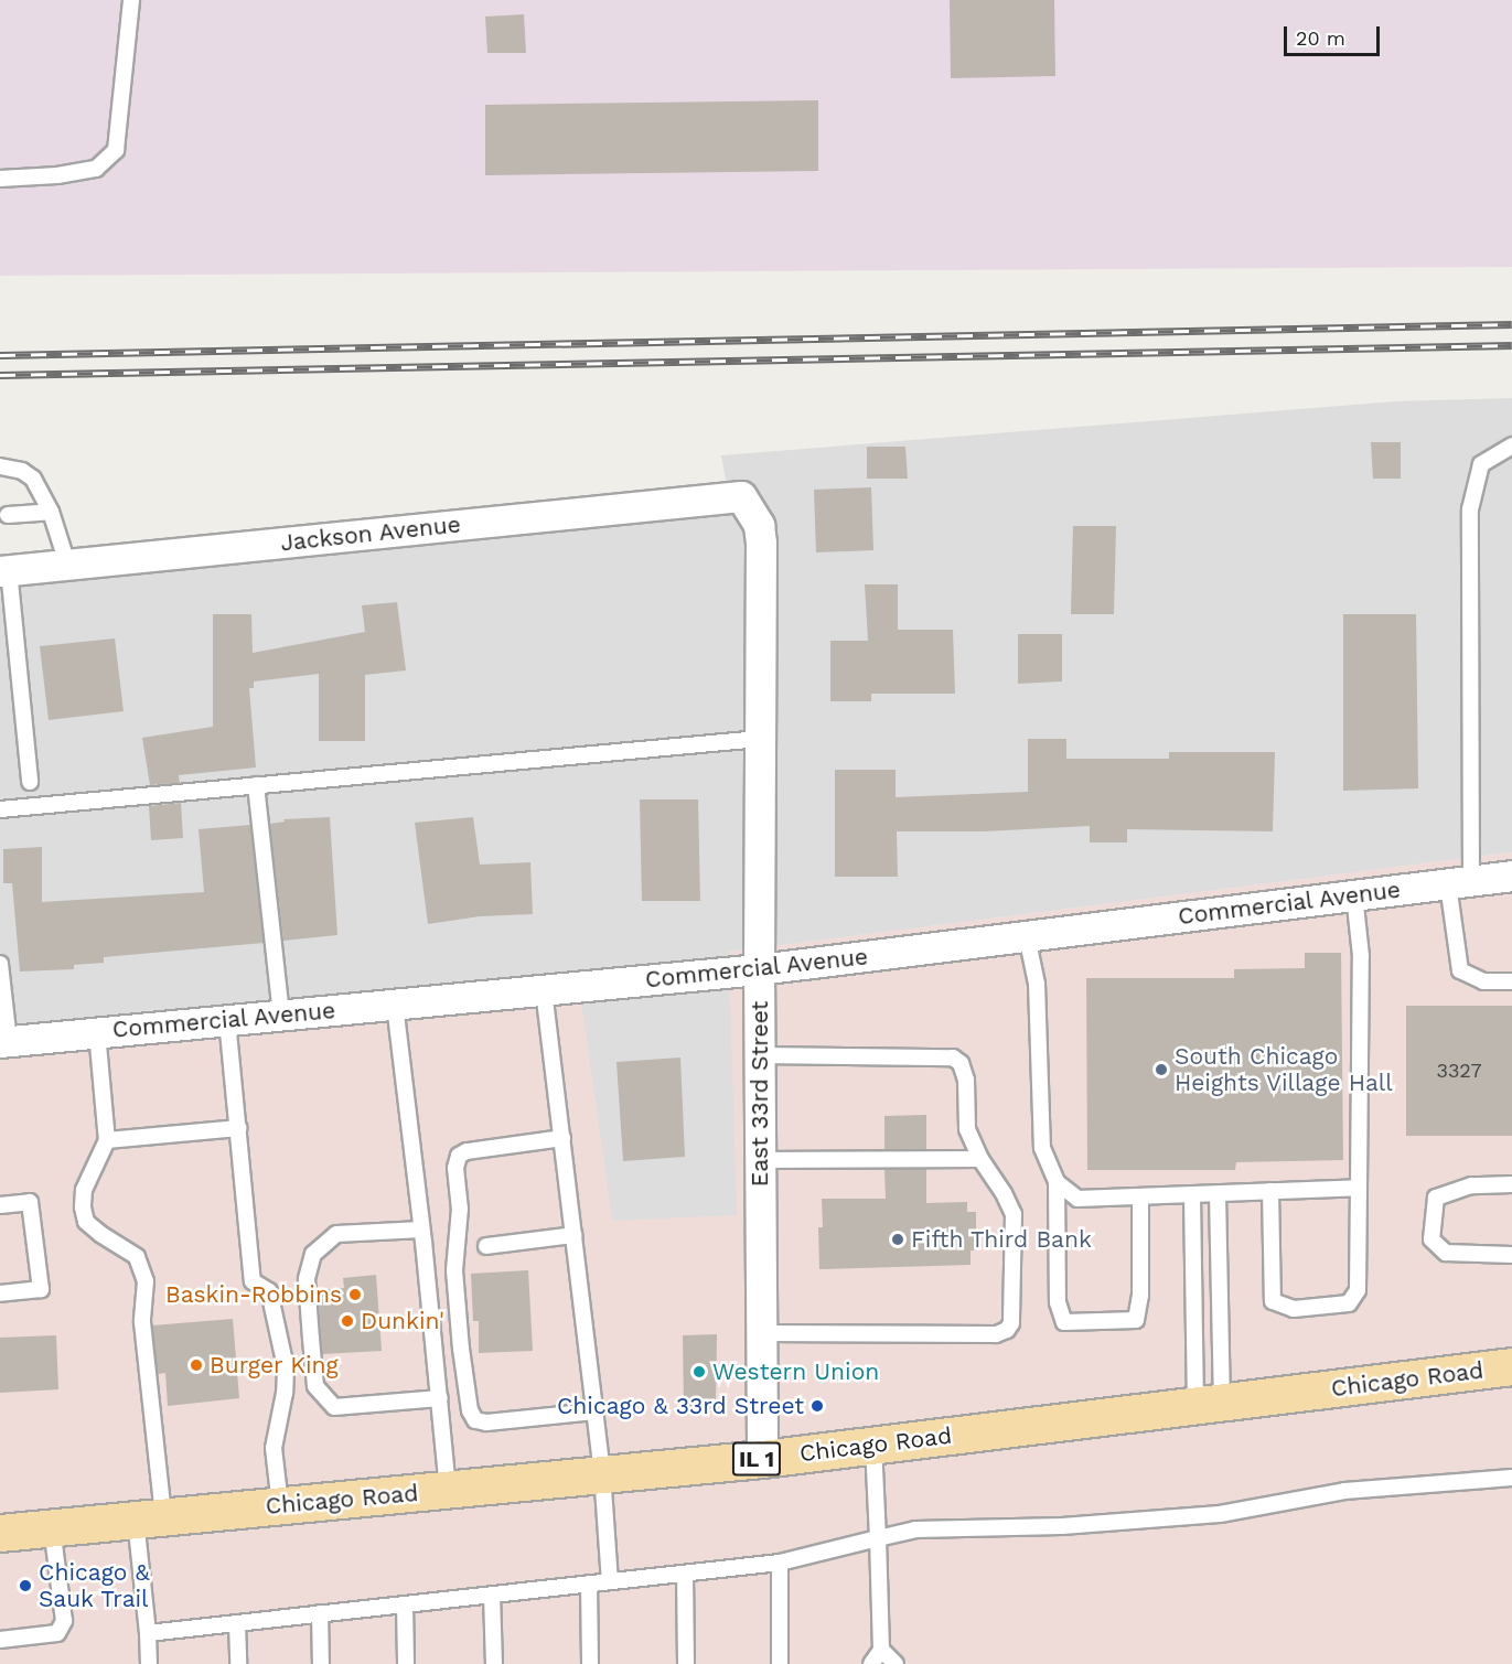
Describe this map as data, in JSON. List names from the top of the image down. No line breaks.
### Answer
{"streets":{"main road":["Chicago Road","IL 1"],"street":["Jackson Avenue","Commercial Avenue","East 33rd Street"]},"crossings":[["Jackson Avenue","East 33rd Street"],["Commercial Avenue","East 33rd Street"],["East 33rd Street","Chicago Road"]],"places":["South Chicago Heights Village Hall","Fifth Third Bank","Baskin-Robbins","Dunkin'","Burger King","Western Union","Chicago & 33rd Street","Chicago & Sauk Trail"],"house_numbers":["3327"],"scale_bar":"20 m"}
